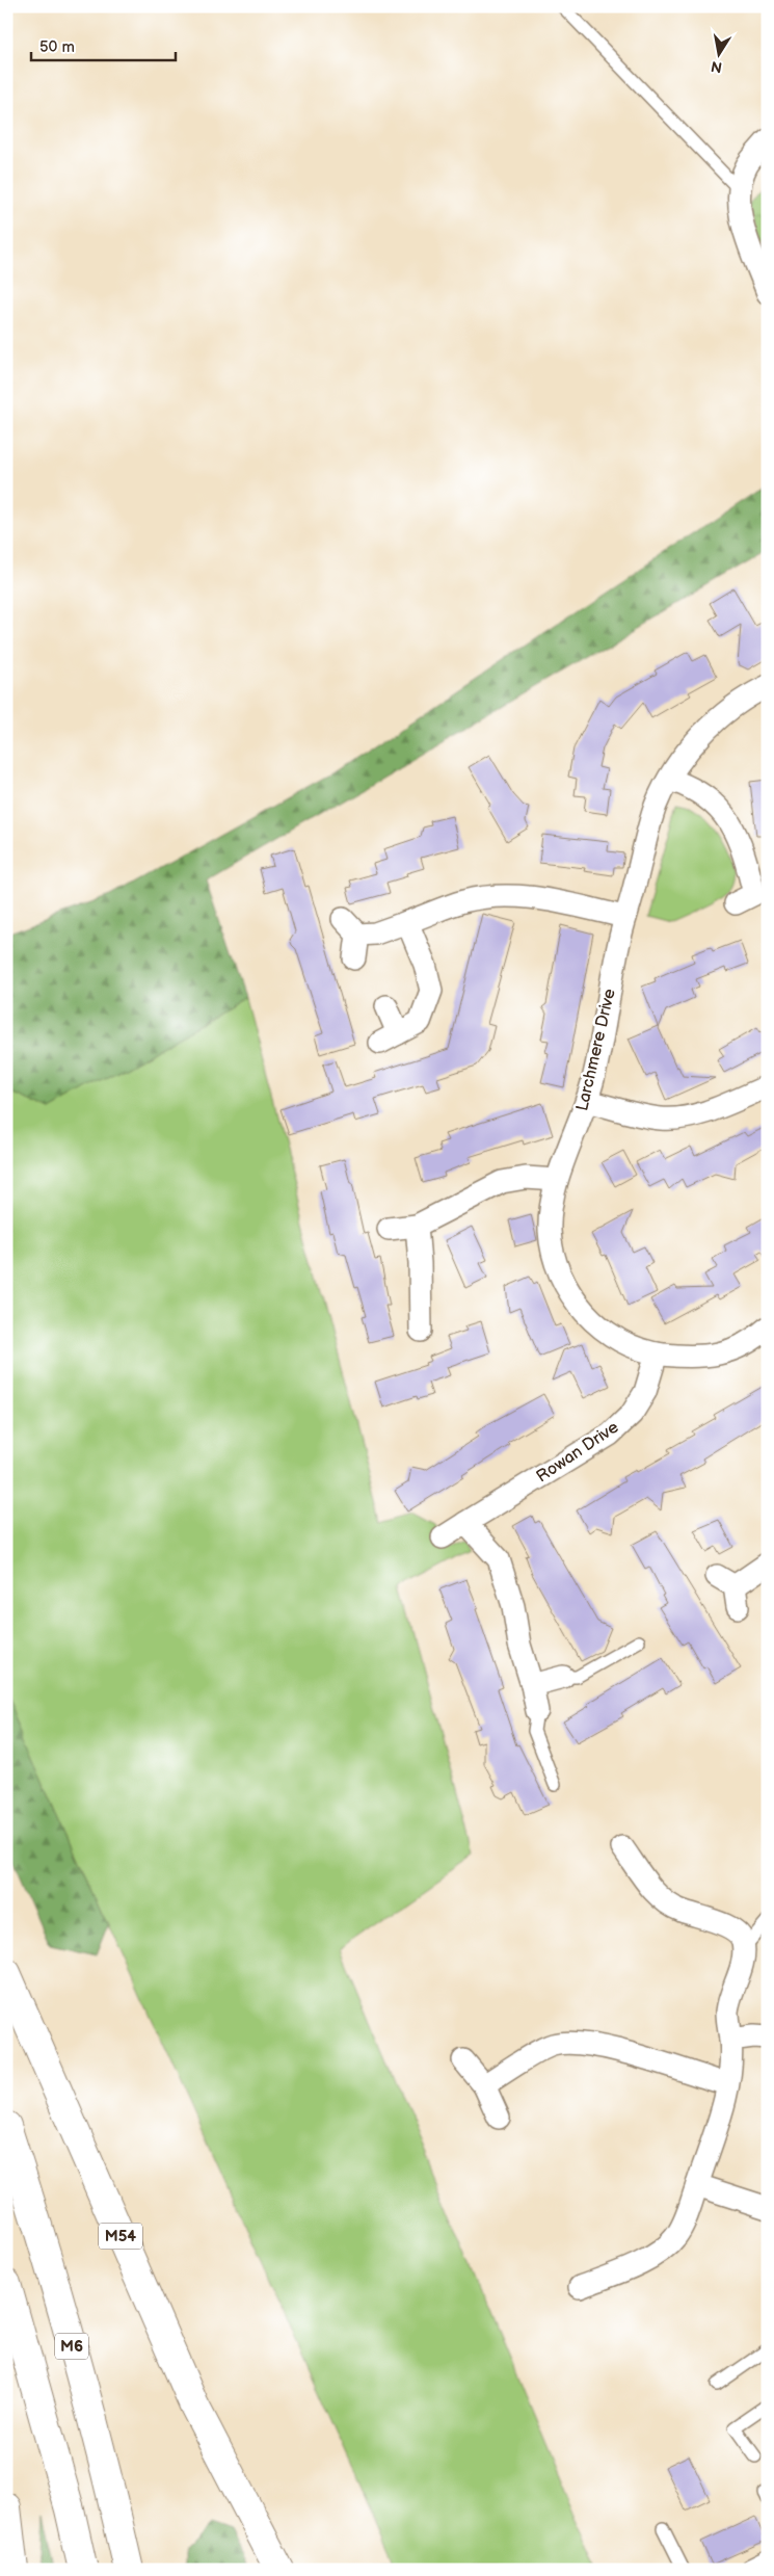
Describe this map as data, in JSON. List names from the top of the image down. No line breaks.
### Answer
{"streets":{"highway":["M54","M6"],"street":["Larchmere Drive","Rowan Drive"]},"crossings":[["Larchmere Drive","Rowan Drive"]],"scale_bar":"50 m","north":"bottom"}
